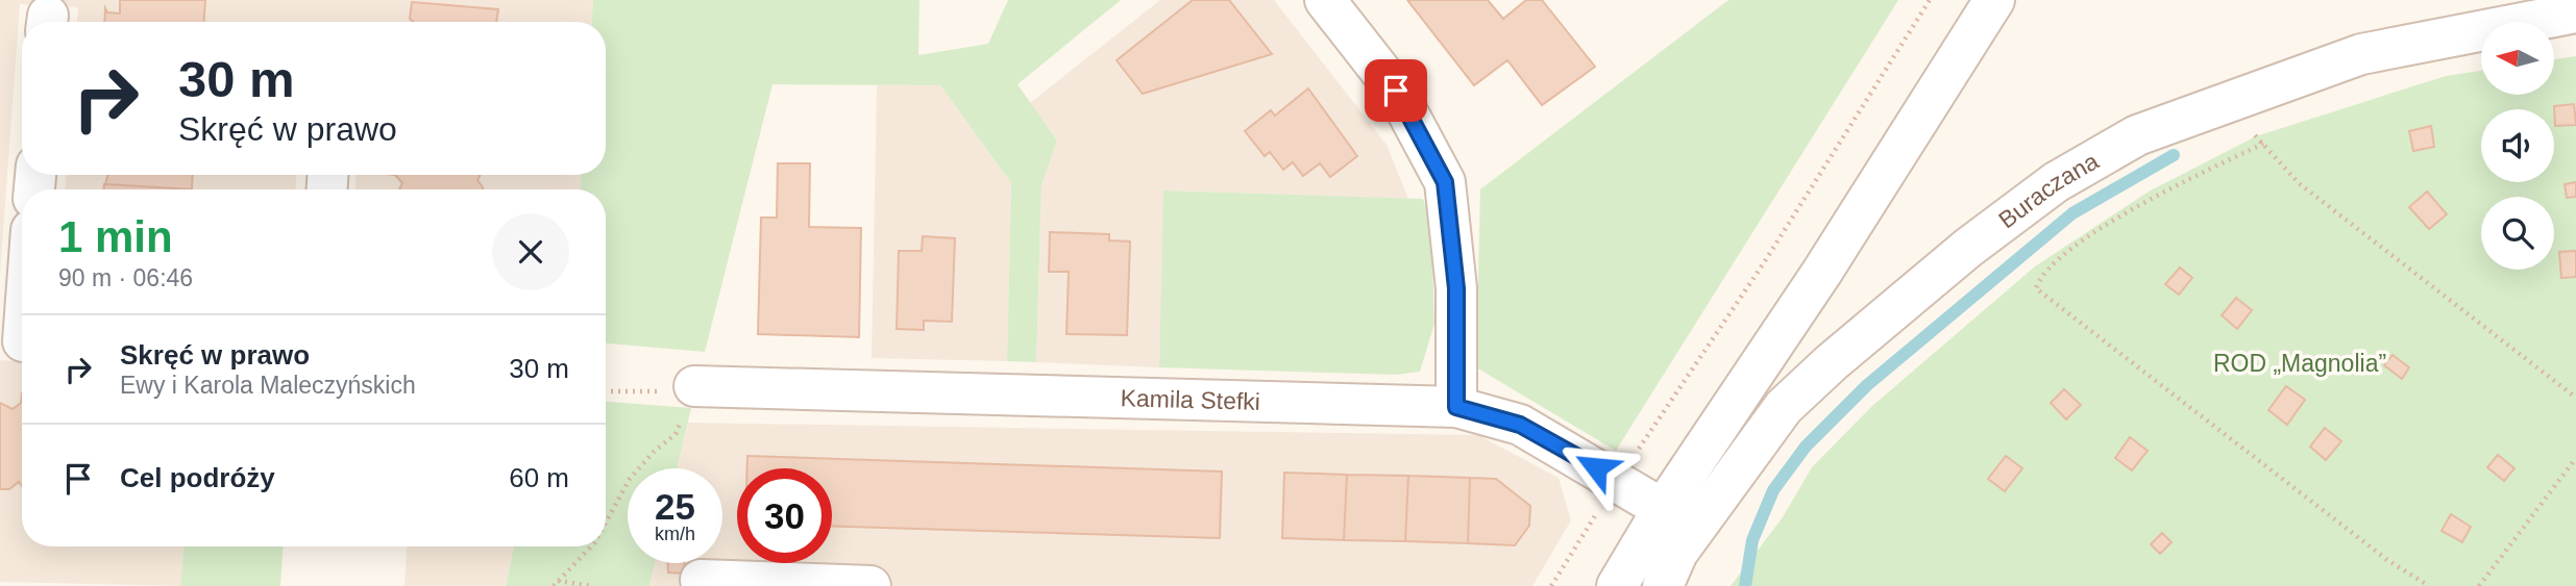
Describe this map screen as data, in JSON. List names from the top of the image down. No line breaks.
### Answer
{"streets":{"street":["Buraczana","Kamila Stefki"]},"parks":["ROD „Magnolia”"],"north":"left","page":{"turn":["30 m","Skręć w prawo"],"heading":["1 min","90 m · 06:46"],"list":[{"name":"Skręć w prawo","note":"Ewy i Karola Maleczyńskich","value":"30 m"},{"name":"Cel podróży","value":"60 m"}],"speed":"25 km/h","limit":"30"}}
